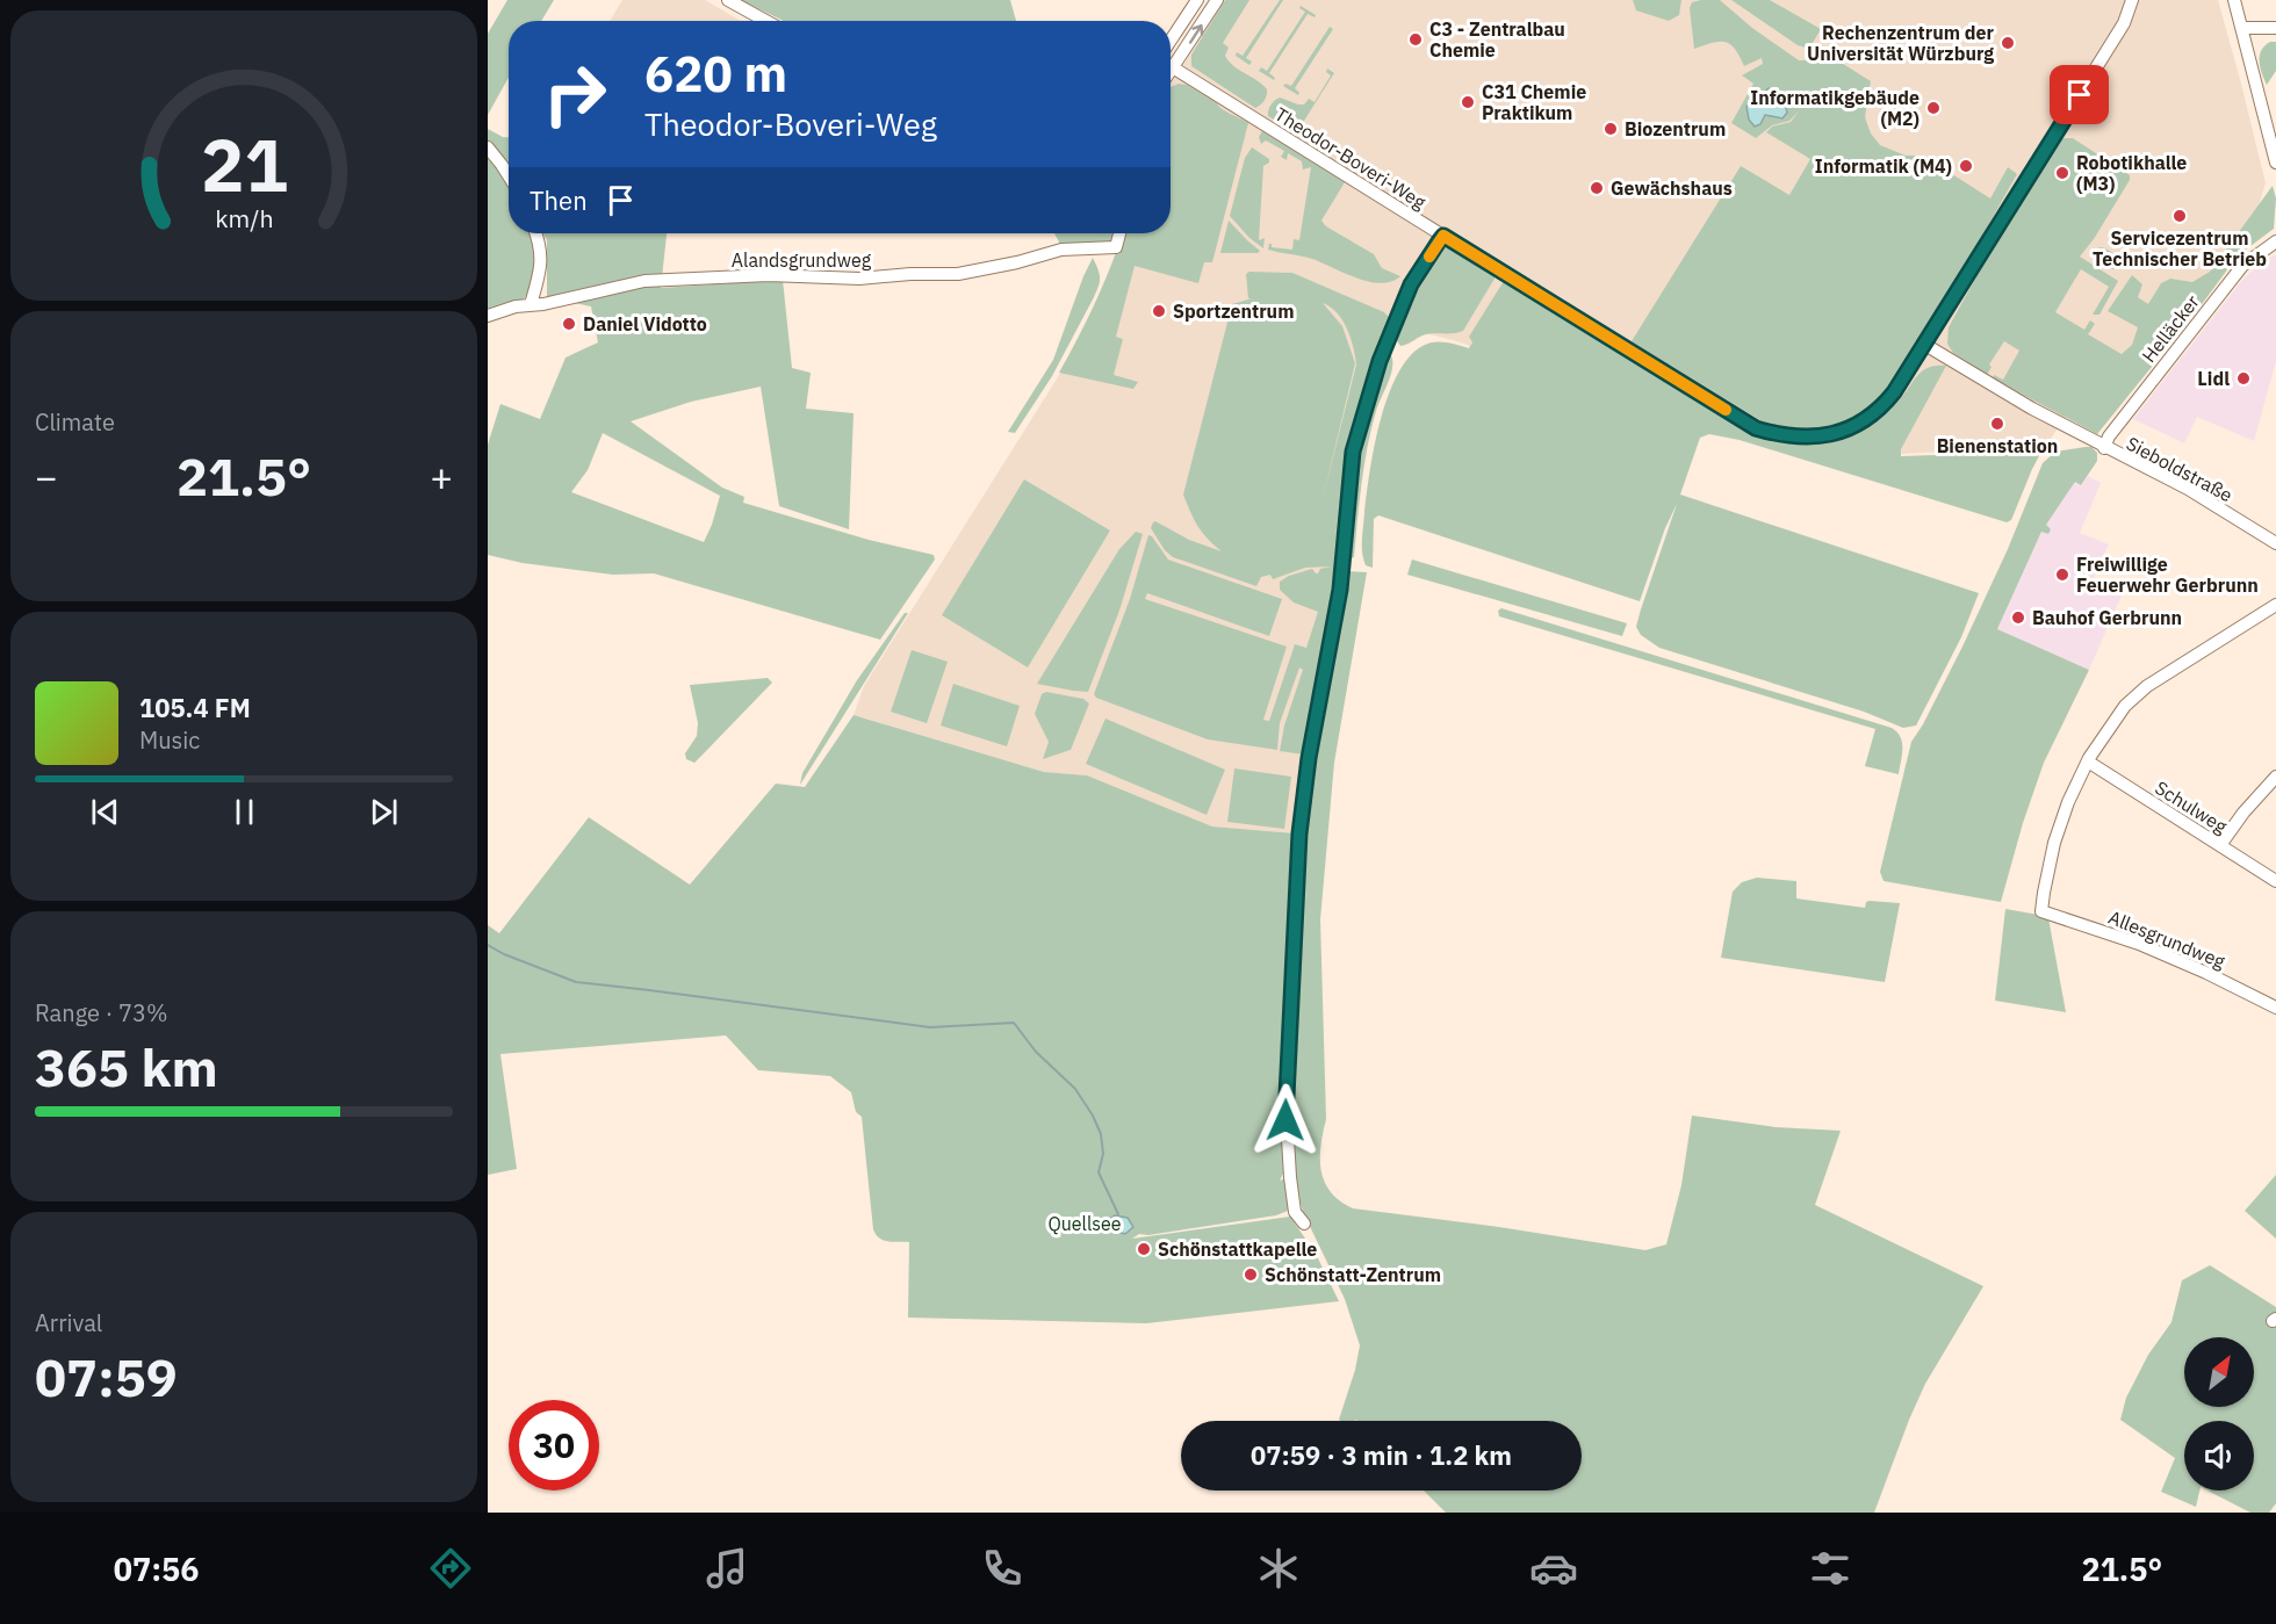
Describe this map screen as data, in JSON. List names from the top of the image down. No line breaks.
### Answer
{"streets":{"street":["Theodor-Boveri-Weg","Alandsgrundweg","Helläcker","Sieboldstraße","Schulweg","Allesgrundweg"]},"crossings":[["Theodor-Boveri-Weg","Sieboldstraße"],["Helläcker","Sieboldstraße"],["Schulweg","Allesgrundweg"]],"parks":["Quellsee"],"places":["C3 - Zentralbau Chemie","Rechenzentrum der Universität Würzburg","C31 Chemie Praktikum","Informatikgebäude (M2)","Biozentrum","Informatik (M4)","Robotikhalle (M3)","Gewächshaus","Servicezentrum Technischer Betrieb","Sportzentrum","Daniel Vidotto","Lidl","Bienenstation","Freiwillige Feuerwehr Gerbrunn","Bauhof Gerbrunn","Schönstattkapelle","Schönstatt-Zentrum"],"north":"top right","page":{"turn":["620 m","Theodor-Boveri-Weg"],"then":"Then","tile":["Climate",["Range · 73%","365 km"],["Arrival","07:59"]],"heat":["−","21.5°","+"],"song":["105.4 FM","Music"],"limit":"30","trip":"07:59 · 3 min · 1.2 km","tabs":["07:56","21.5°"],"gauge":["21","km/h"]}}
